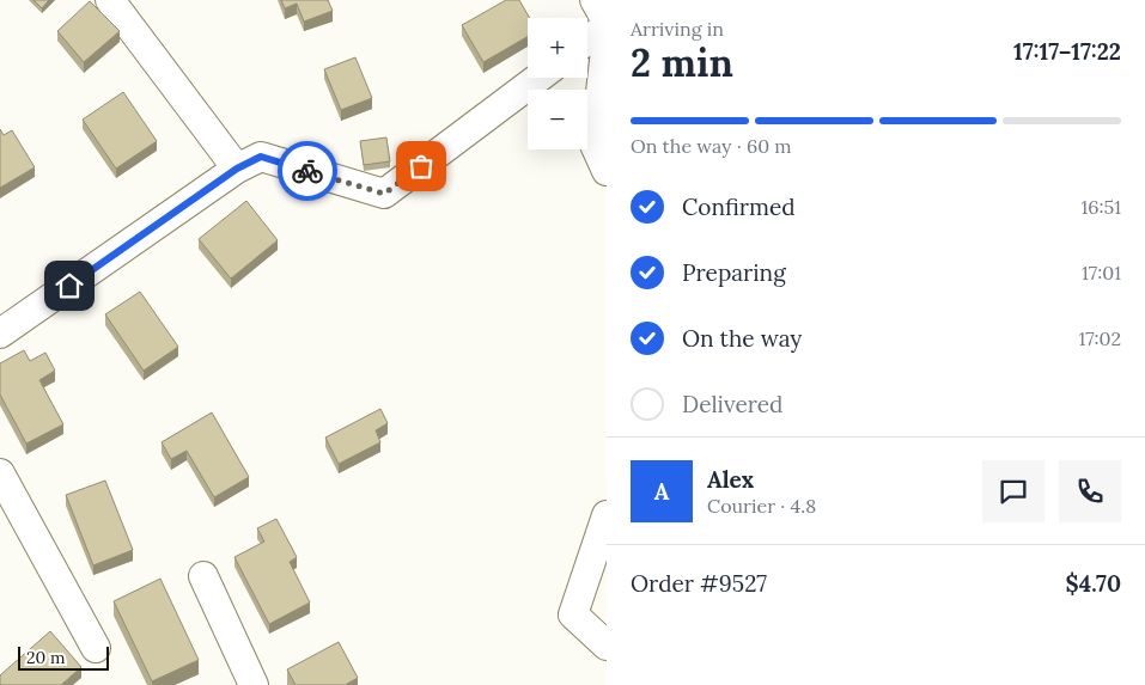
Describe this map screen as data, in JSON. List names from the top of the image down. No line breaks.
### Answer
{"scale_bar":"20 m","page":{"heading":["2 min","Arriving in","17:17–17:22"],"panel":["Alex","Courier · 4.8","Order #9527","$4.70"],"map_buttons":["+","−"],"bar":"On the way · 60 m","list":[["Confirmed","16:51"],["Preparing","17:01"],["On the way","17:02"],"Delivered"],"round":"A","scale":"20 m"}}
